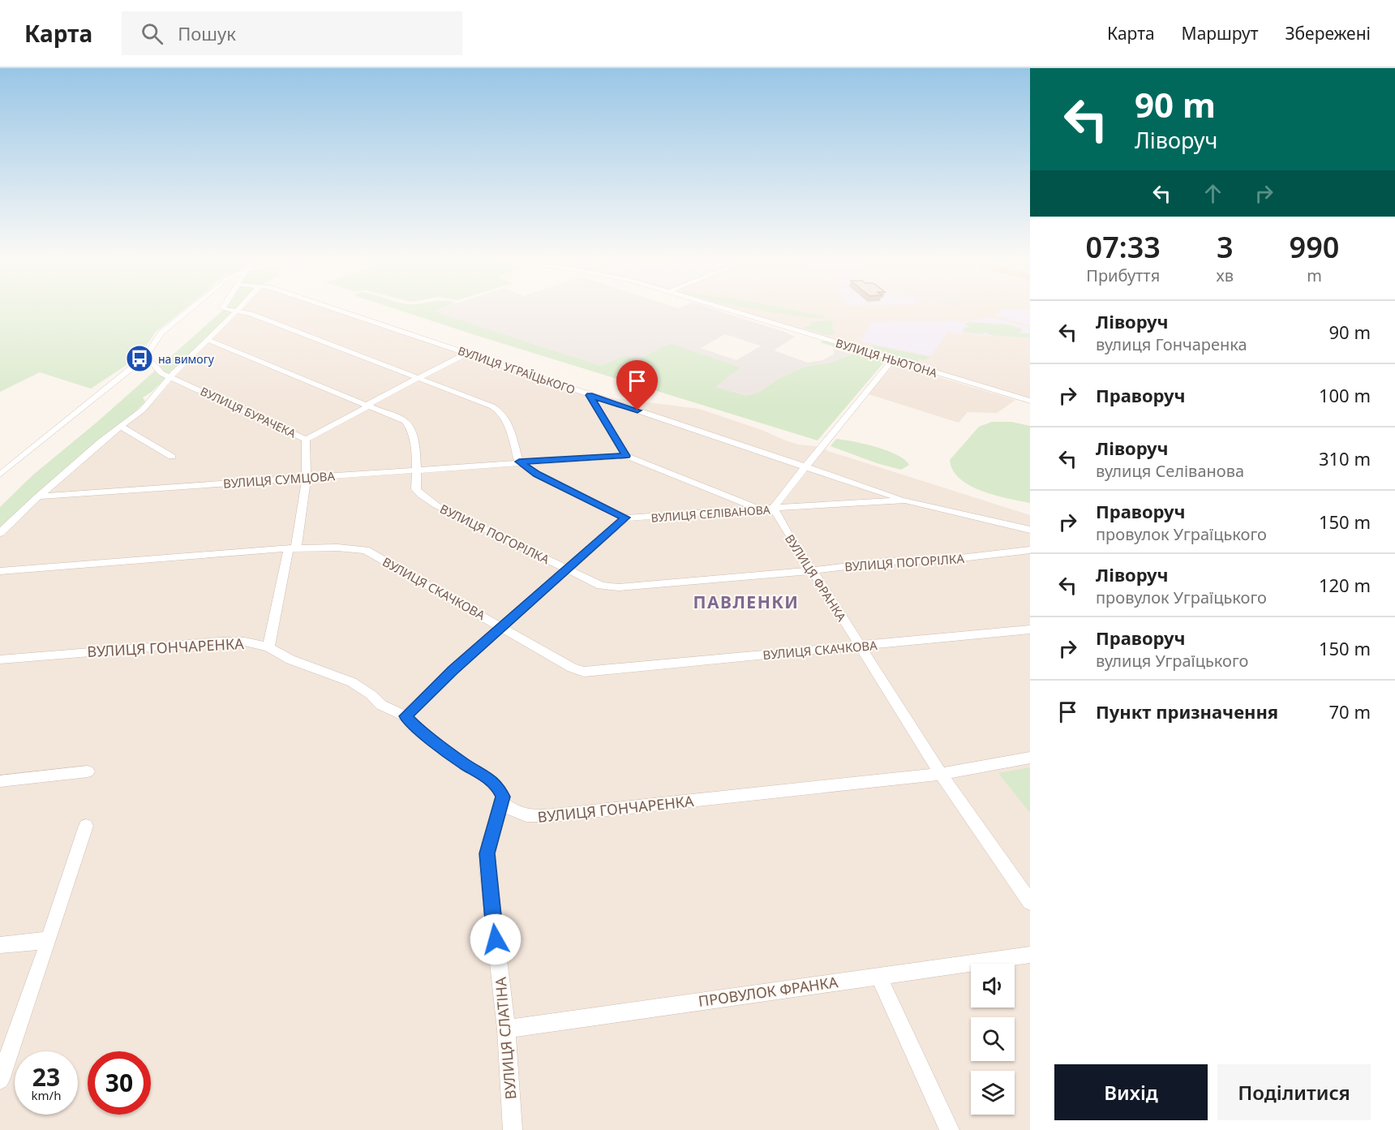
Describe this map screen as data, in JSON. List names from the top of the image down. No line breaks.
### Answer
{"streets":{"street":["ВУЛИЦЯ НЬЮТОНА","ВУЛИЦЯ УГРАЇЦЬКОГО","ВУЛИЦЯ БУРАЧЕКА","ВУЛИЦЯ СУМЦОВА","ВУЛИЦЯ СЕЛІВАНОВА","ВУЛИЦЯ ПОГОРІЛКА","ВУЛИЦЯ ФРАНКА","ВУЛИЦЯ СКАЧКОВА","ВУЛИЦЯ ГОНЧАРЕНКА","ПРОВУЛОК ФРАНКА","ВУЛИЦЯ СЛАТІНА"]},"crossings":[["ВУЛИЦЯ УГРАЇЦЬКОГО","ВУЛИЦЯ СЕЛІВАНОВА"],["ВУЛИЦЯ БУРАЧЕКА","ВУЛИЦЯ СУМЦОВА"],["ВУЛИЦЯ БУРАЧЕКА","ВУЛИЦЯ СКАЧКОВА"],["ВУЛИЦЯ БУРАЧЕКА","ВУЛИЦЯ ГОНЧАРЕНКА"],["ВУЛИЦЯ СУМЦОВА","ВУЛИЦЯ СЕЛІВАНОВА"],["ВУЛИЦЯ СУМЦОВА","ВУЛИЦЯ ПОГОРІЛКА"],["ВУЛИЦЯ СЕЛІВАНОВА","ВУЛИЦЯ ФРАНКА"],["ВУЛИЦЯ ПОГОРІЛКА","ВУЛИЦЯ ФРАНКА"],["ВУЛИЦЯ ФРАНКА","ВУЛИЦЯ СКАЧКОВА"],["ВУЛИЦЯ ФРАНКА","ВУЛИЦЯ ГОНЧАРЕНКА"],["ВУЛИЦЯ ГОНЧАРЕНКА","ВУЛИЦЯ СЛАТІНА"],["ПРОВУЛОК ФРАНКА","ВУЛИЦЯ СЛАТІНА"]],"districts":["ПАВЛЕНКИ"],"places":{"bus stop":["на вимогу"]},"page":{"header":"Карта","search":"Пошук","nav":["Карта","Маршрут","Збережені"],"turn":["90 m","Ліворуч"],"eta":["07:33","Прибуття","3","хв","990","m"],"list":[{"name":"Ліворуч","note":"вулиця Гончаренка","value":"90 m"},{"name":"Праворуч","value":"100 m"},{"name":"Ліворуч","note":"вулиця Селіванова","value":"310 m"},{"name":"Праворуч","note":"провулок Уграїцького","value":"150 m"},{"name":"Ліворуч","note":"провулок Уграїцького","value":"120 m"},{"name":"Праворуч","note":"вулиця Уграїцького","value":"150 m"},{"name":"Пункт призначення","value":"70 m"}],"speed":"23 km/h","limit":"30","buttons":["Вихід","Поділитися"]}}
